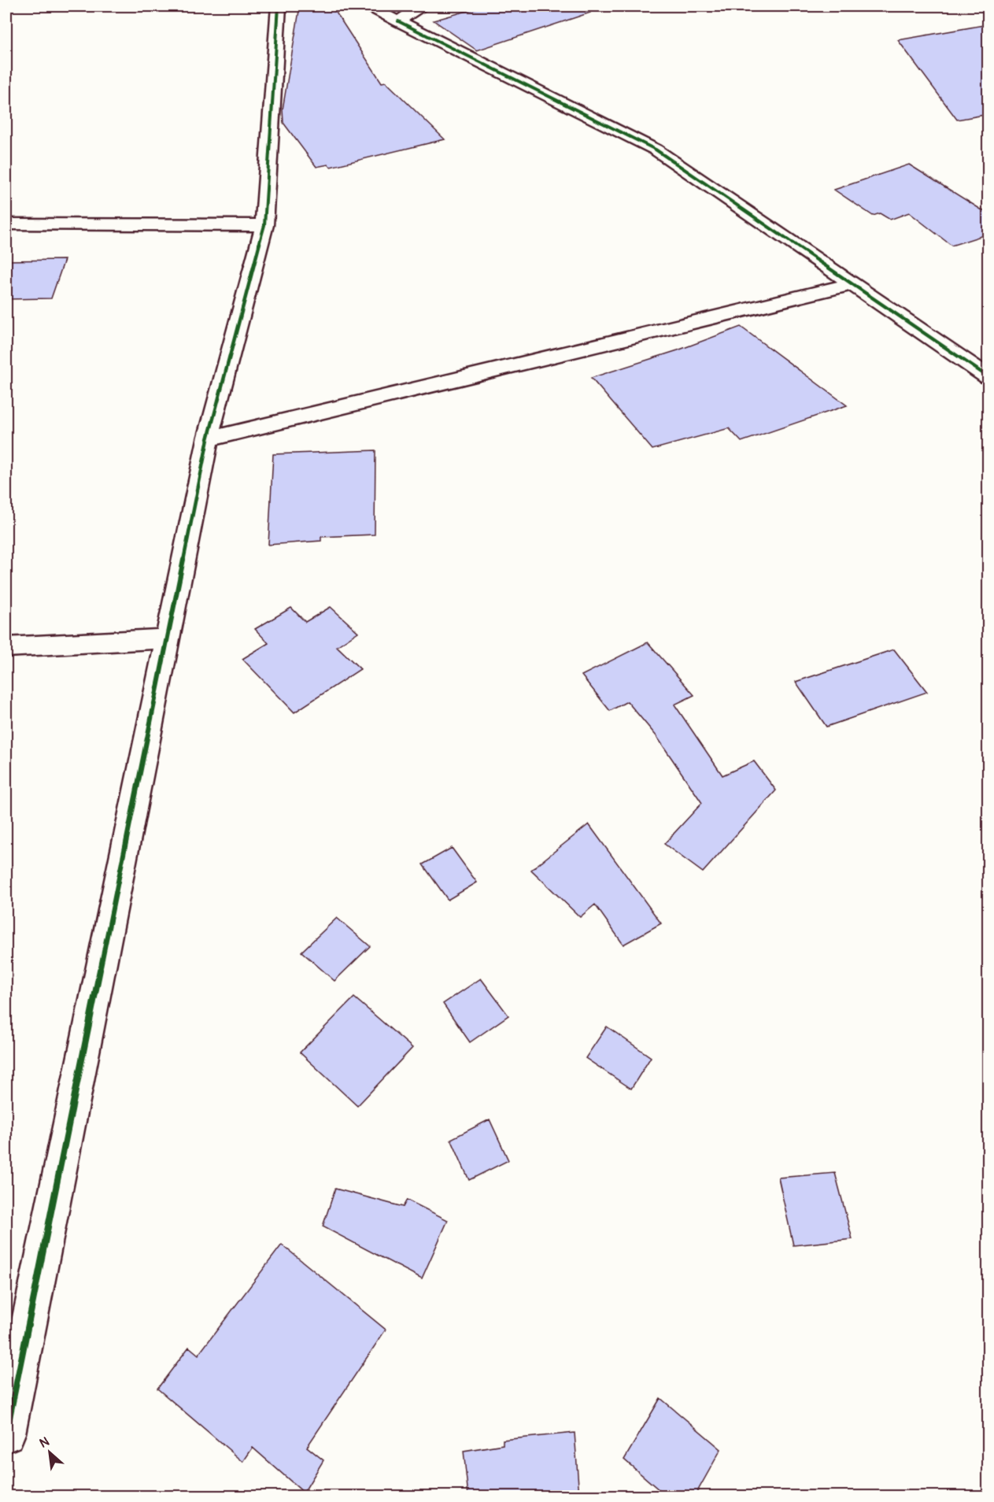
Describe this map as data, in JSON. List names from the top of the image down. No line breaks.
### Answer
{"north":"top left"}
